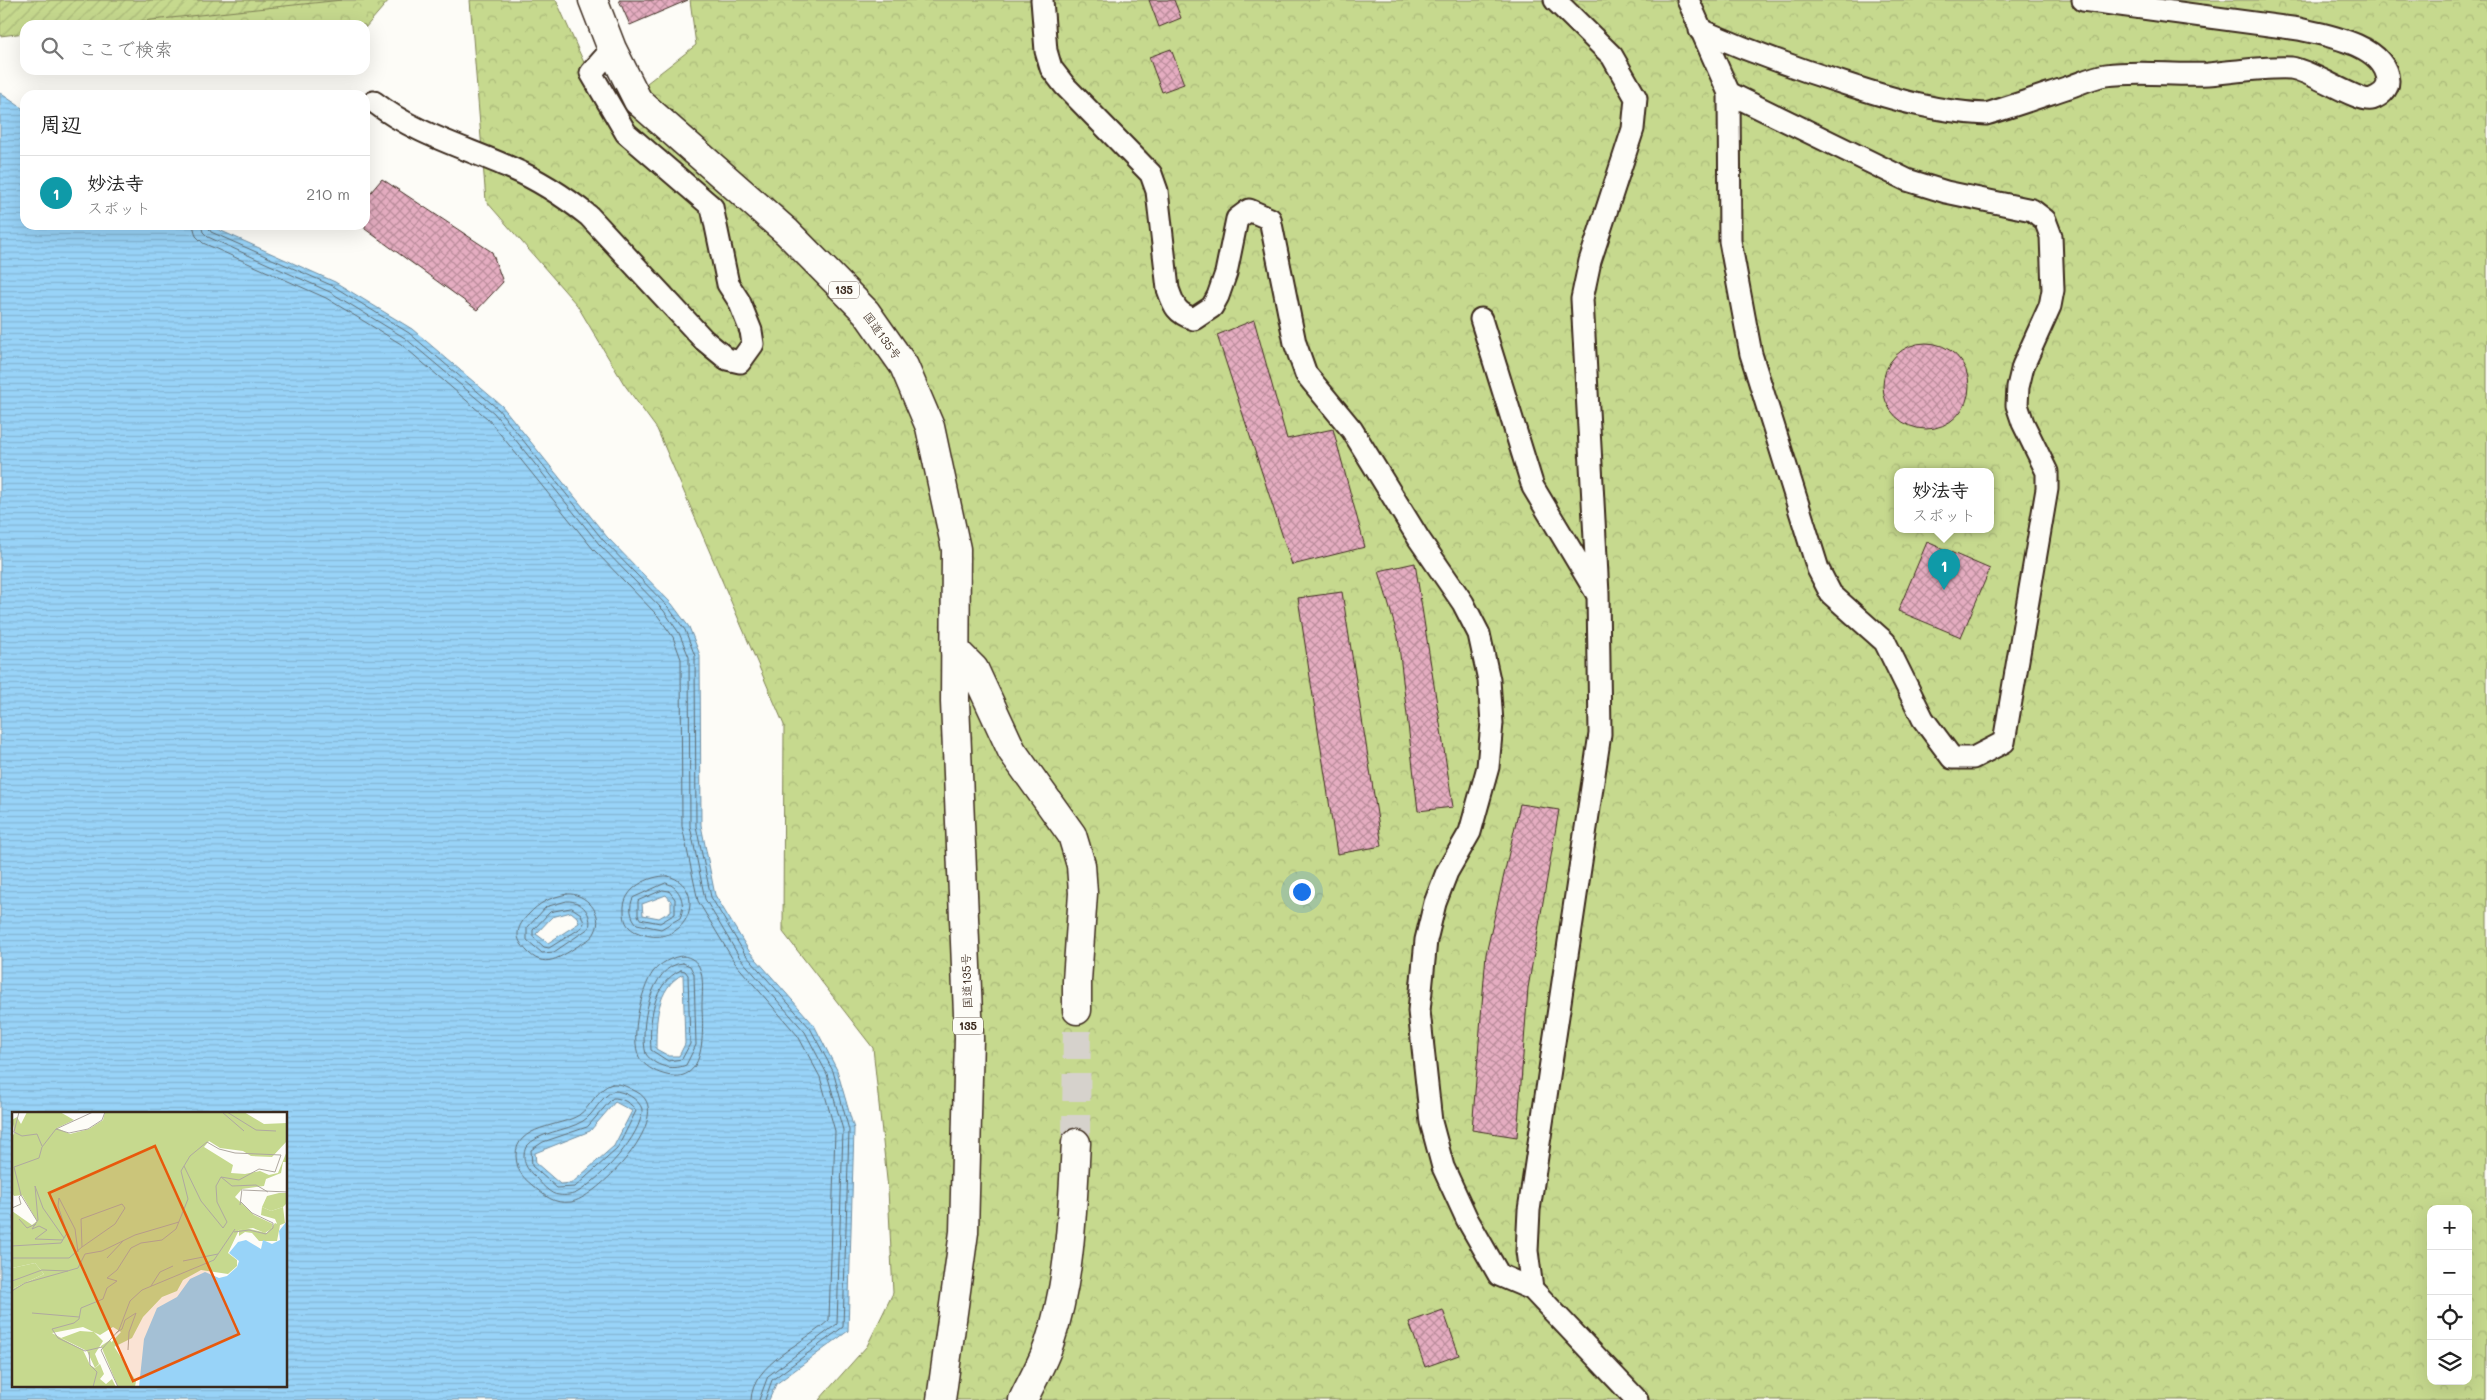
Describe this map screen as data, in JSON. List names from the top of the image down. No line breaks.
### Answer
{"streets":{"highway":["135","国道135号"]},"page":{"search":"ここで検索","heading":"周辺","list":[{"mark":"1","name":"妙法寺","note":"スポット","value":"210 m"}],"popup":["妙法寺","スポット"],"pins":"1","map_buttons":["+","−"]}}
